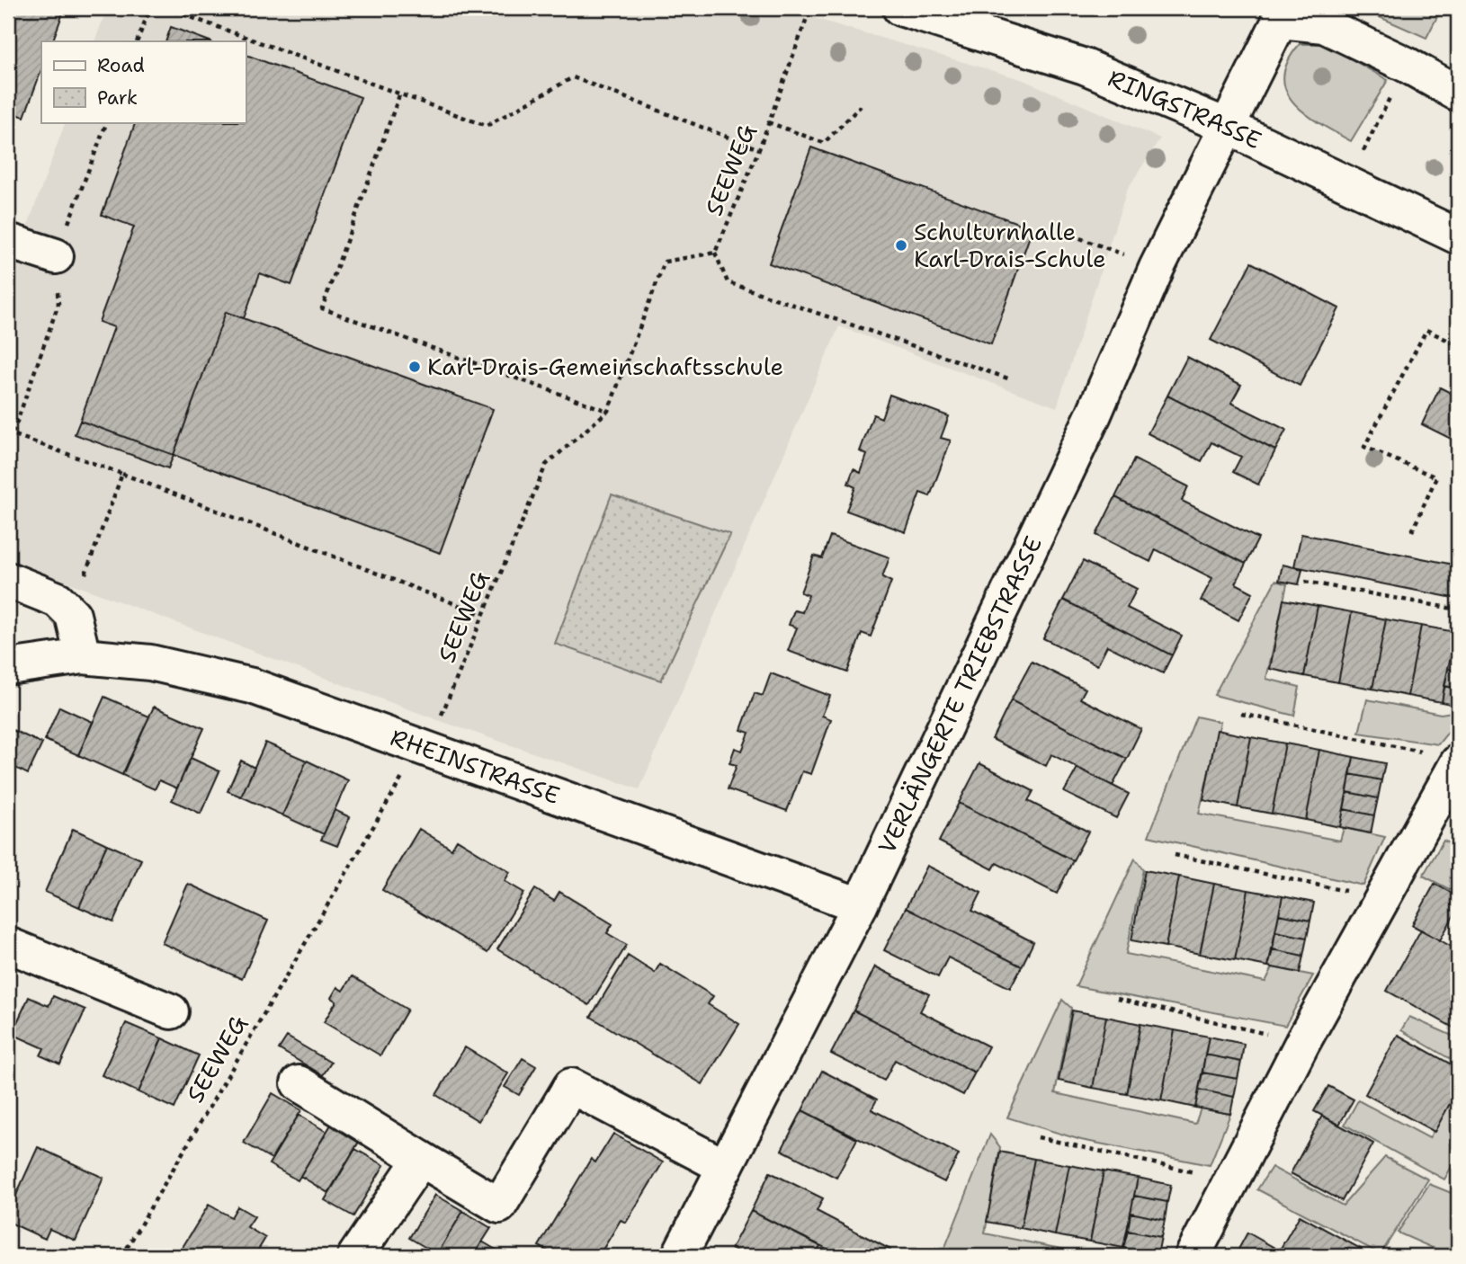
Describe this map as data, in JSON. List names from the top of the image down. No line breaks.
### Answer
{"streets":{"street":["RINGSTRASSE","VERLÄNGERTE TRIEBSTRASSE","RHEINSTRASSE"],"path":["SEEWEG"]},"crossings":[["RINGSTRASSE","VERLÄNGERTE TRIEBSTRASSE"],["SEEWEG","RHEINSTRASSE"],["VERLÄNGERTE TRIEBSTRASSE","RHEINSTRASSE"]],"places":["Schulturnhalle Karl-Drais-Schule","Karl-Drais-Gemeinschaftsschule"],"legend":["Road","Park"]}
